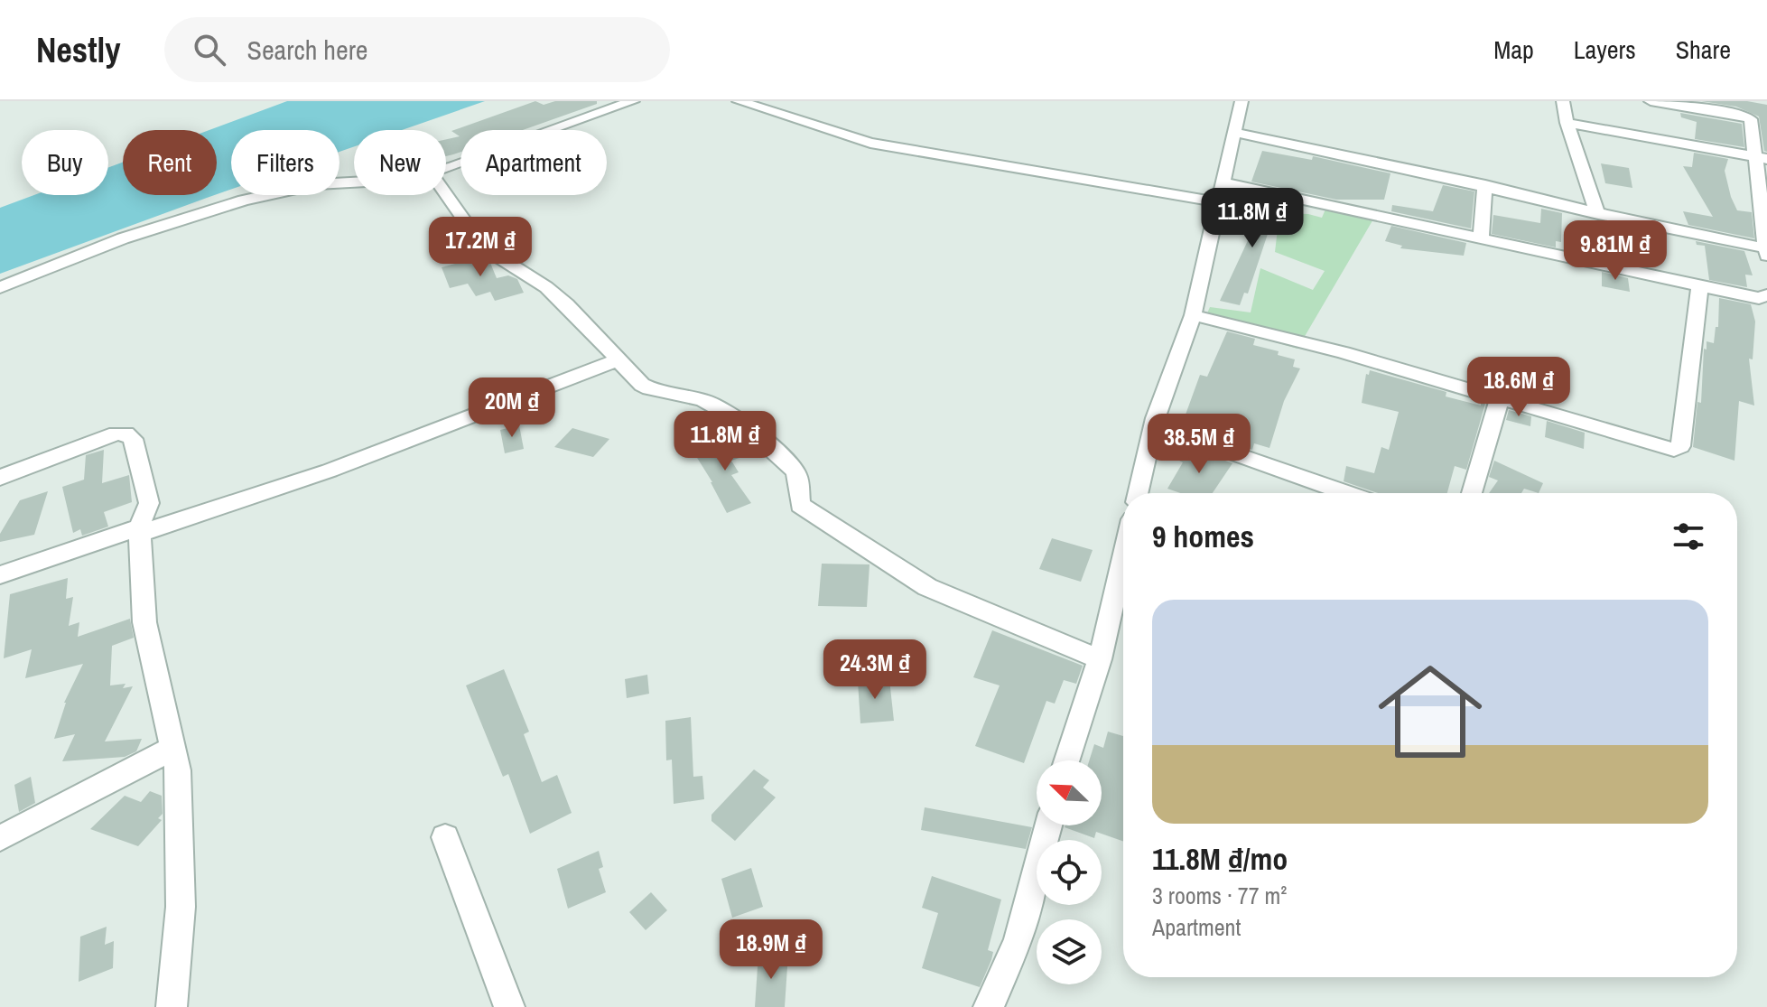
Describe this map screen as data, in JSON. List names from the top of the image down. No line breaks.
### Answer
{"north":"top left","page":{"header":"Nestly","search":"Search here","nav":["Map","Layers","Share"],"chip":["Buy","Rent","Filters","New","Apartment"],"price":["11.8M ₫","17.2M ₫","9.81M ₫","18.6M ₫","20M ₫","11.8M ₫","38.5M ₫","24.3M ₫","18.9M ₫"],"heading":"9 homes","list":[{"name":"11.8M ₫/mo","note":"3 rooms · 77 m² · Apartment"}]}}
